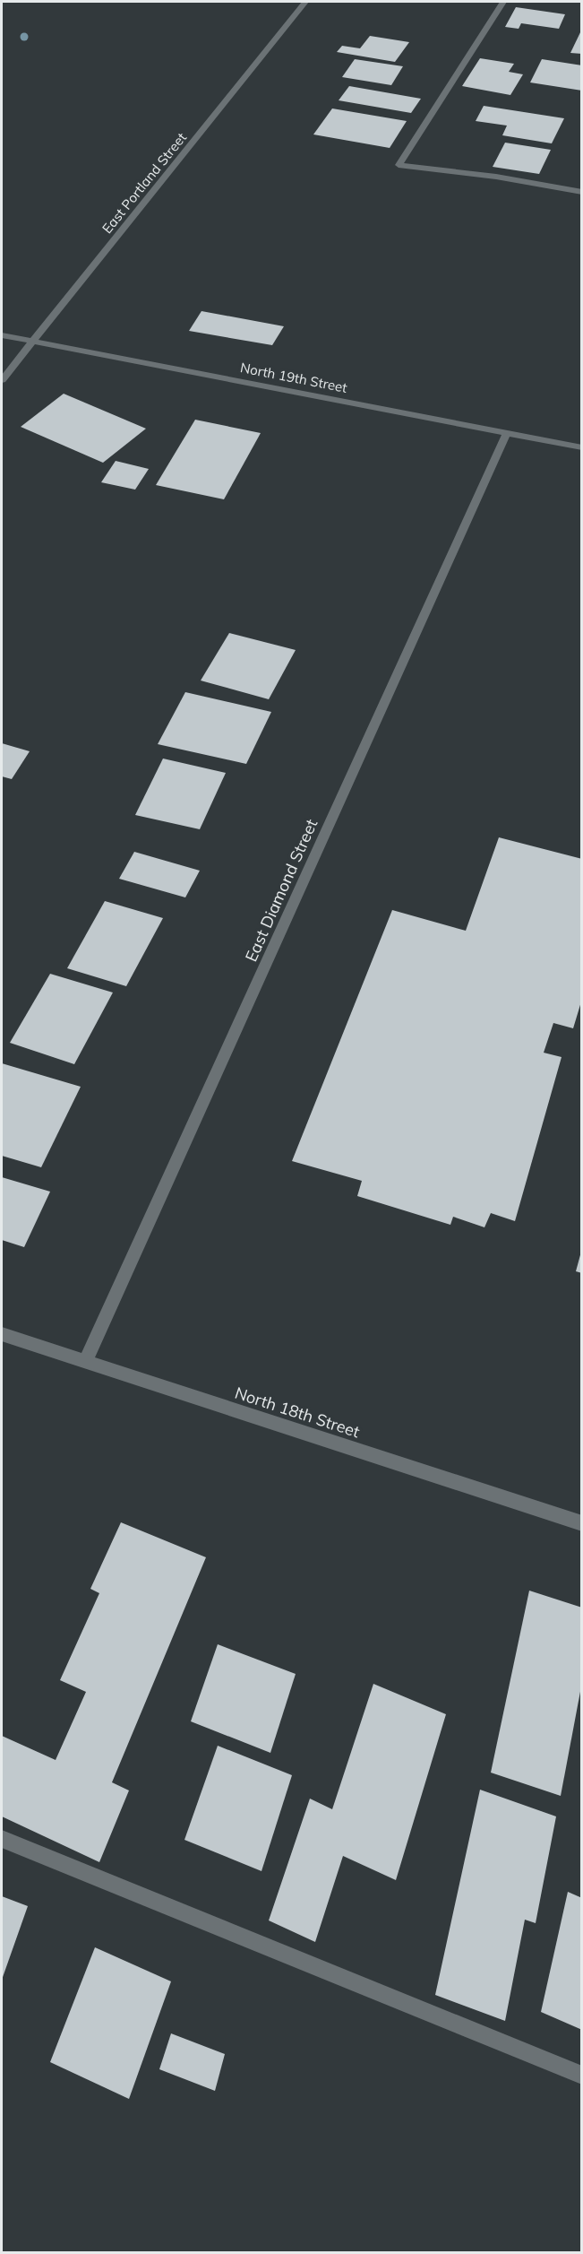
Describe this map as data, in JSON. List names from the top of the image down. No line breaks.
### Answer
{"streets":{"street":["East Portland Street","North 19th Street","East Diamond Street","North 18th Street"]},"crossings":[["East Portland Street","North 19th Street"],["North 19th Street","East Diamond Street"],["East Diamond Street","North 18th Street"]]}
